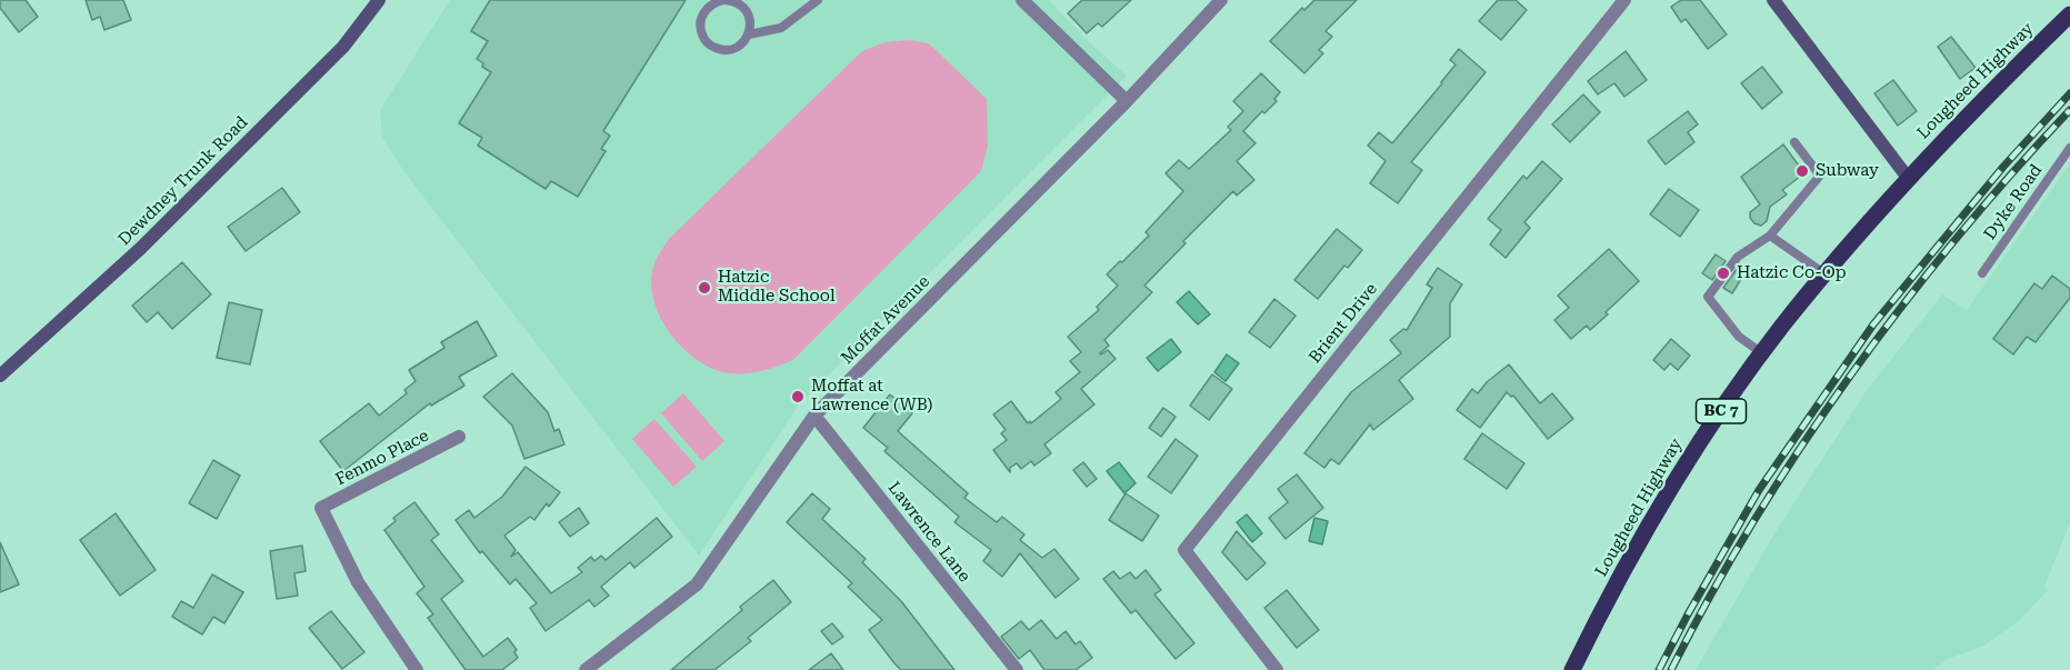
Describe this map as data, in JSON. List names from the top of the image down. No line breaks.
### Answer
{"streets":{"main road":["Lougheed Highway","Dewdney Trunk Road","BC 7"],"street":["Moffat Avenue","Brient Drive","Fenmo Place","Lawrence Lane"],"lane":["Dyke Road"]},"crossings":[["Moffat Avenue","Lawrence Lane"]],"places":["Subway","Hatzic Co-Op","Hatzic Middle School","Moffat at Lawrence (WB)"]}
